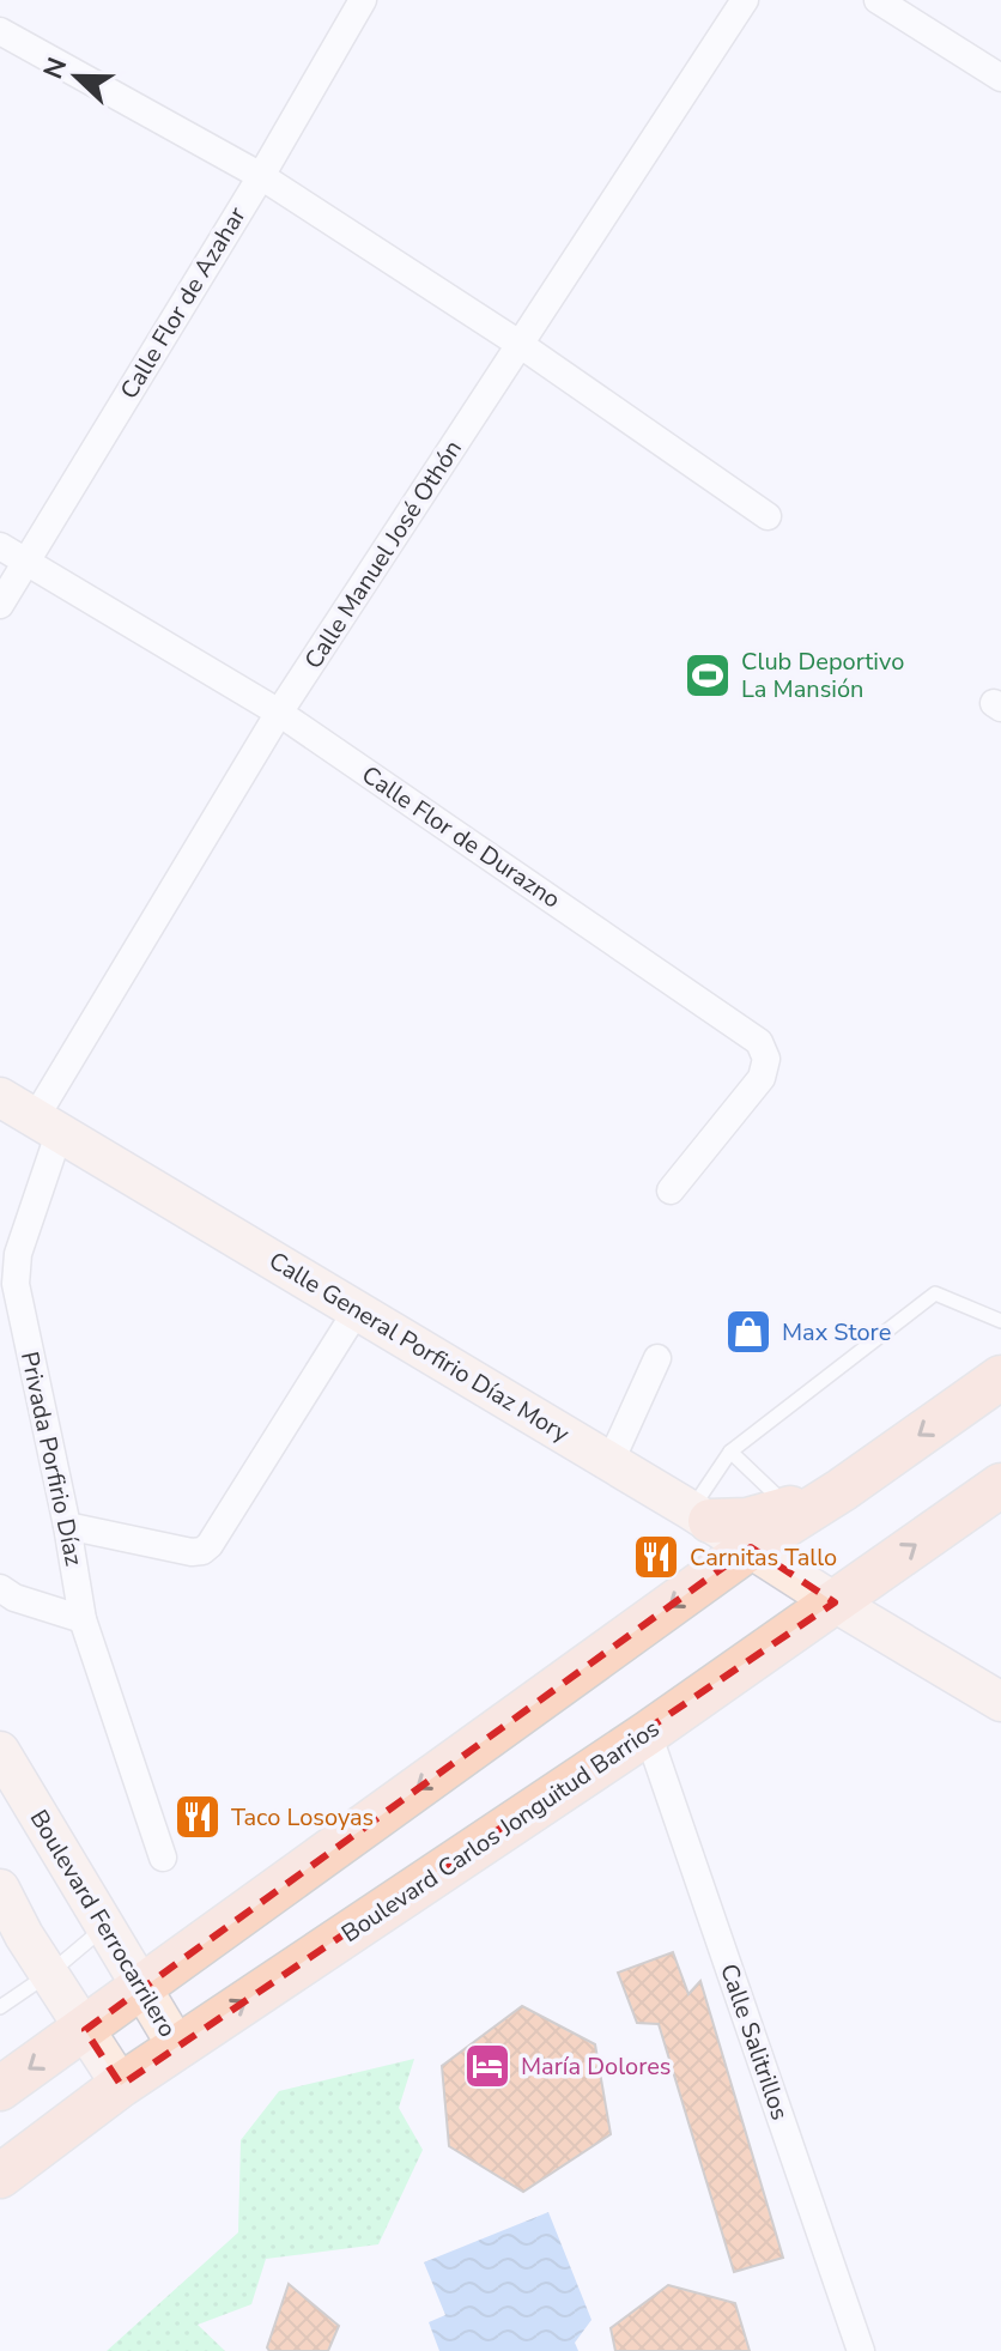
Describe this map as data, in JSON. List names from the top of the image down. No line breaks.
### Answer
{"streets":{"main road":["Boulevard Carlos Jonguitud Barrios"],"street":["Calle Flor de Azahar","Calle Manuel José Othón","Calle Flor de Durazno","Calle General Porfirio Díaz Mory","Privada Porfirio Díaz","Boulevard Ferrocarrilero","Calle Salitrillos"]},"crossings":[["Calle Flor de Azahar","Calle Flor de Durazno"],["Calle Manuel José Othón","Calle Flor de Durazno"],["Calle Manuel José Othón","Calle General Porfirio Díaz Mory"],["Calle Manuel José Othón","Privada Porfirio Díaz"],["Calle General Porfirio Díaz Mory","Privada Porfirio Díaz"],["Calle General Porfirio Díaz Mory","Boulevard Carlos Jonguitud Barrios"],["Boulevard Carlos Jonguitud Barrios","Boulevard Ferrocarrilero"],["Boulevard Carlos Jonguitud Barrios","Calle Salitrillos"]],"places":{"sports":["Club Deportivo La Mansión"],"shop":["Max Store"],"restaurant":["Carnitas Tallo","Taco Losoyas"],"hotel":["María Dolores"]},"north":"left"}
